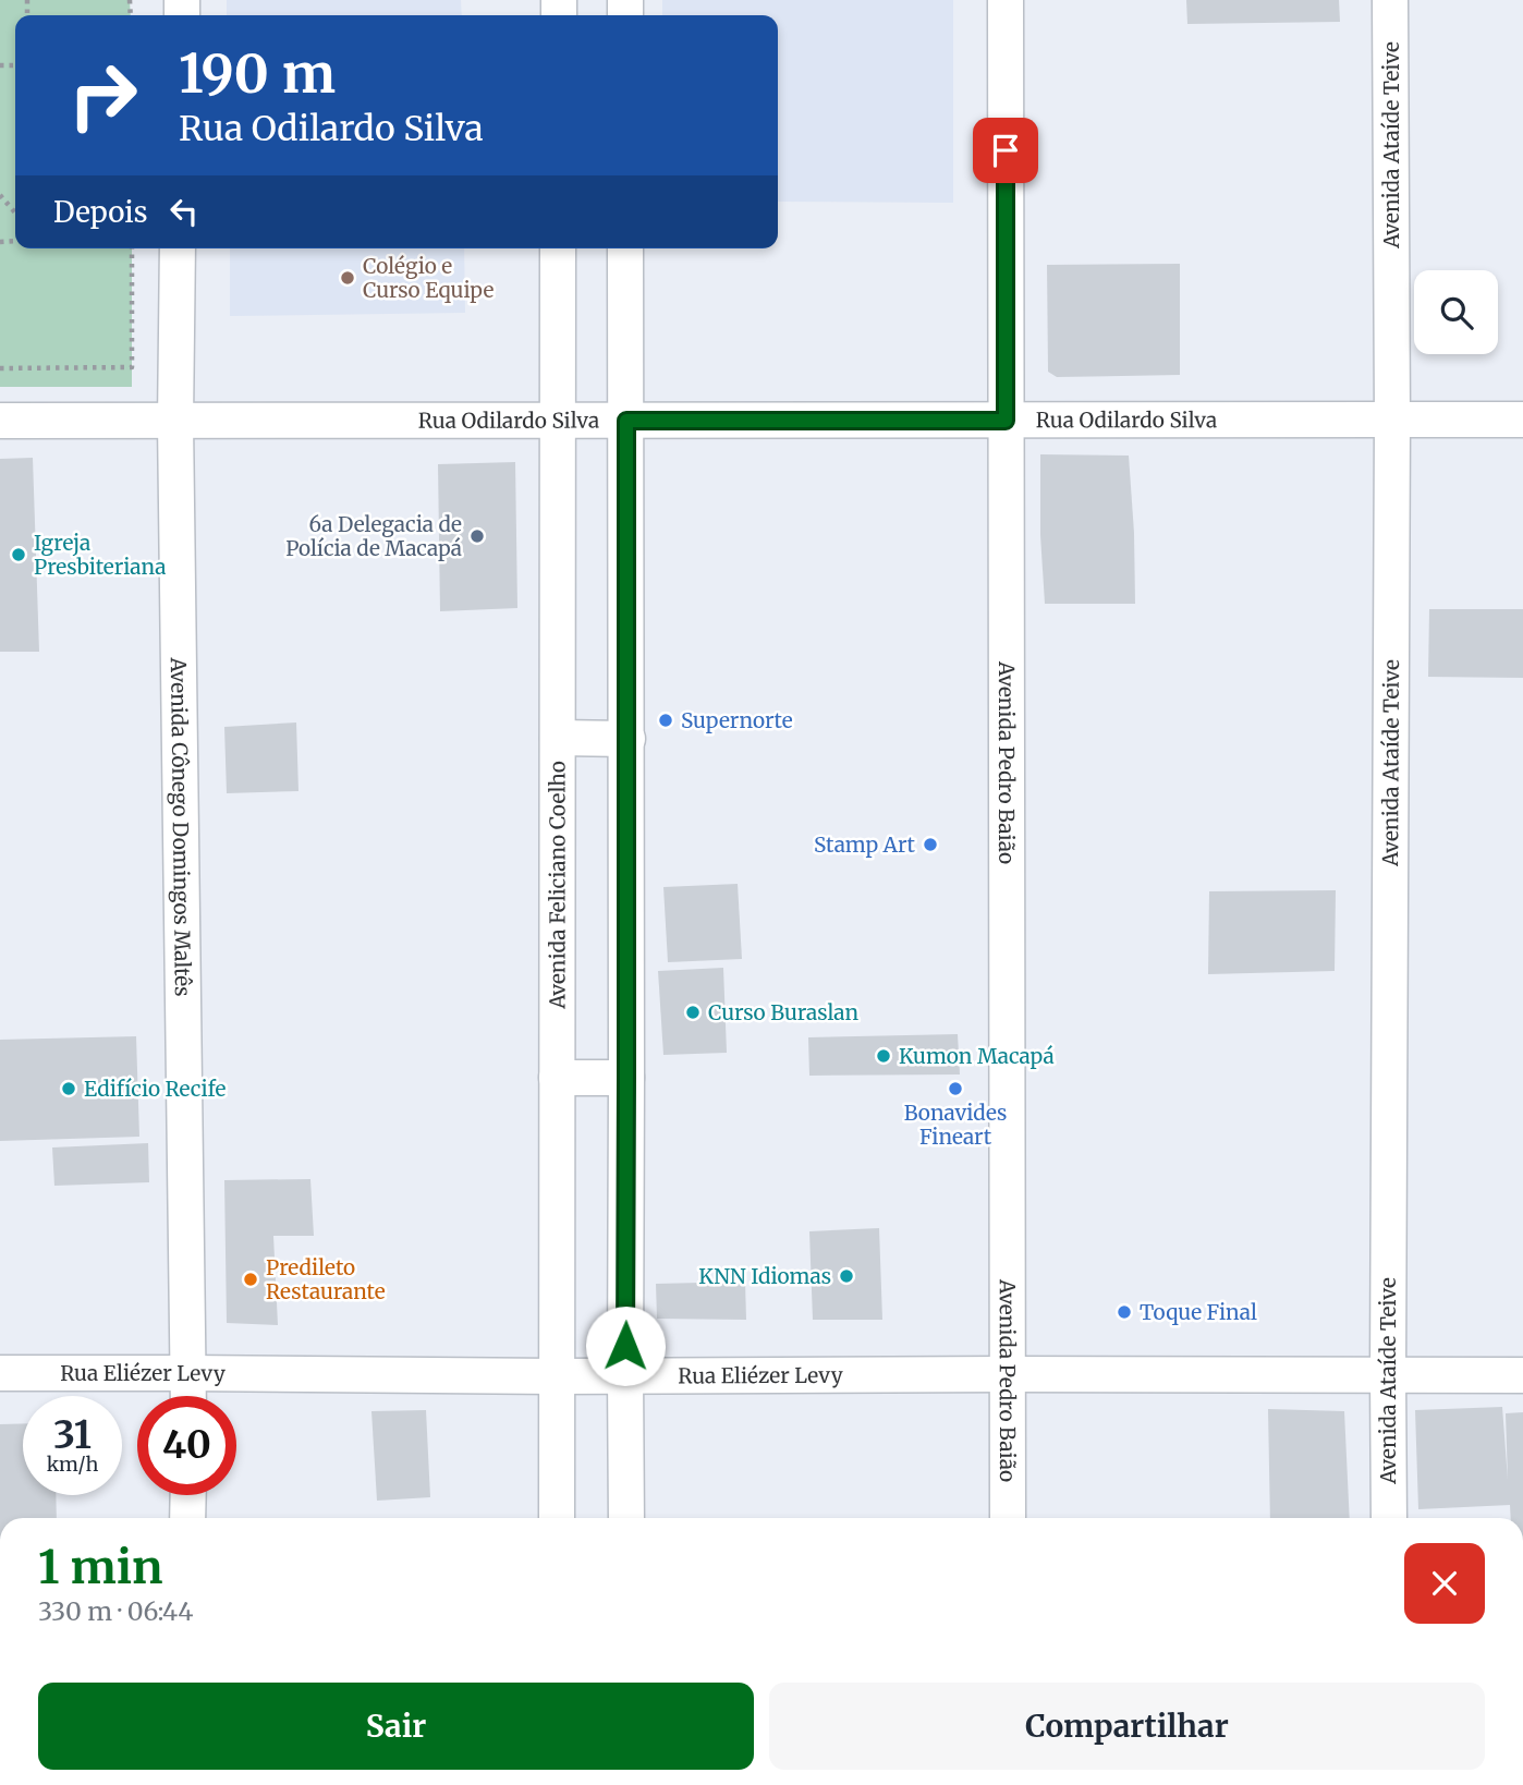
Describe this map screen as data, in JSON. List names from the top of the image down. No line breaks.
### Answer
{"streets":{"street":["Avenida Ataíde Teive","Rua Odilardo Silva","Avenida Pedro Baião","Avenida Cônego Domingos Maltês","Avenida Feliciano Coelho","Rua Eliézer Levy"]},"crossings":[["Avenida Ataíde Teive","Rua Odilardo Silva"],["Avenida Ataíde Teive","Rua Eliézer Levy"],["Rua Odilardo Silva","Avenida Pedro Baião"],["Rua Odilardo Silva","Avenida Cônego Domingos Maltês"],["Rua Odilardo Silva","Avenida Feliciano Coelho"],["Avenida Pedro Baião","Rua Eliézer Levy"],["Avenida Cônego Domingos Maltês","Rua Eliézer Levy"],["Avenida Feliciano Coelho","Rua Eliézer Levy"]],"places":["Colégio e Curso Equipe","6a Delegacia de Polícia de Macapá","Igreja Presbiteriana","Supernorte","Stamp Art","Curso Buraslan","Kumon Macapá","Edifício Recife","Bonavides Fineart","KNN Idiomas","Predileto Restaurante","Toque Final"],"page":{"turn":["190 m","Rua Odilardo Silva"],"then":"Depois","speed":"31 km/h","limit":"40","heading":["1 min","330 m · 06:44"],"buttons":["Sair","Compartilhar"]}}
